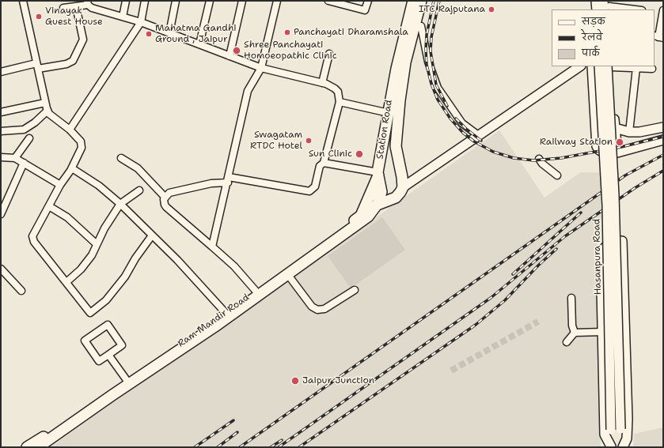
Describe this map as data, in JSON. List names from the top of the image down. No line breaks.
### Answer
{"streets":{"main road":["Station Road","Ram Mandir Road"],"street":["Hasanpura Road"]},"crossings":[["Station Road","Ram Mandir Road"]],"places":["ITC Rajputana","Vinayak Guest House","Panchayati Dharamshala","Mahatma Gandhi Ground , Jaipur","Shree Panchayati Homoeopathic Clinic","Swagatam RTDC Hotel","Railway Station","Sun Clinic","Jaipur Junction"],"legend":["सड़क","रेलवे","पार्क"]}
